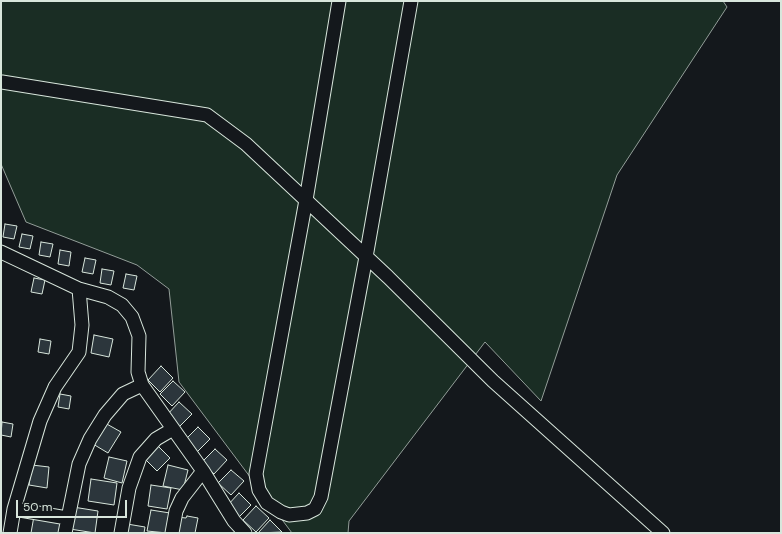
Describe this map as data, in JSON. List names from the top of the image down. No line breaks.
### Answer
{"scale_bar":"50 m"}
